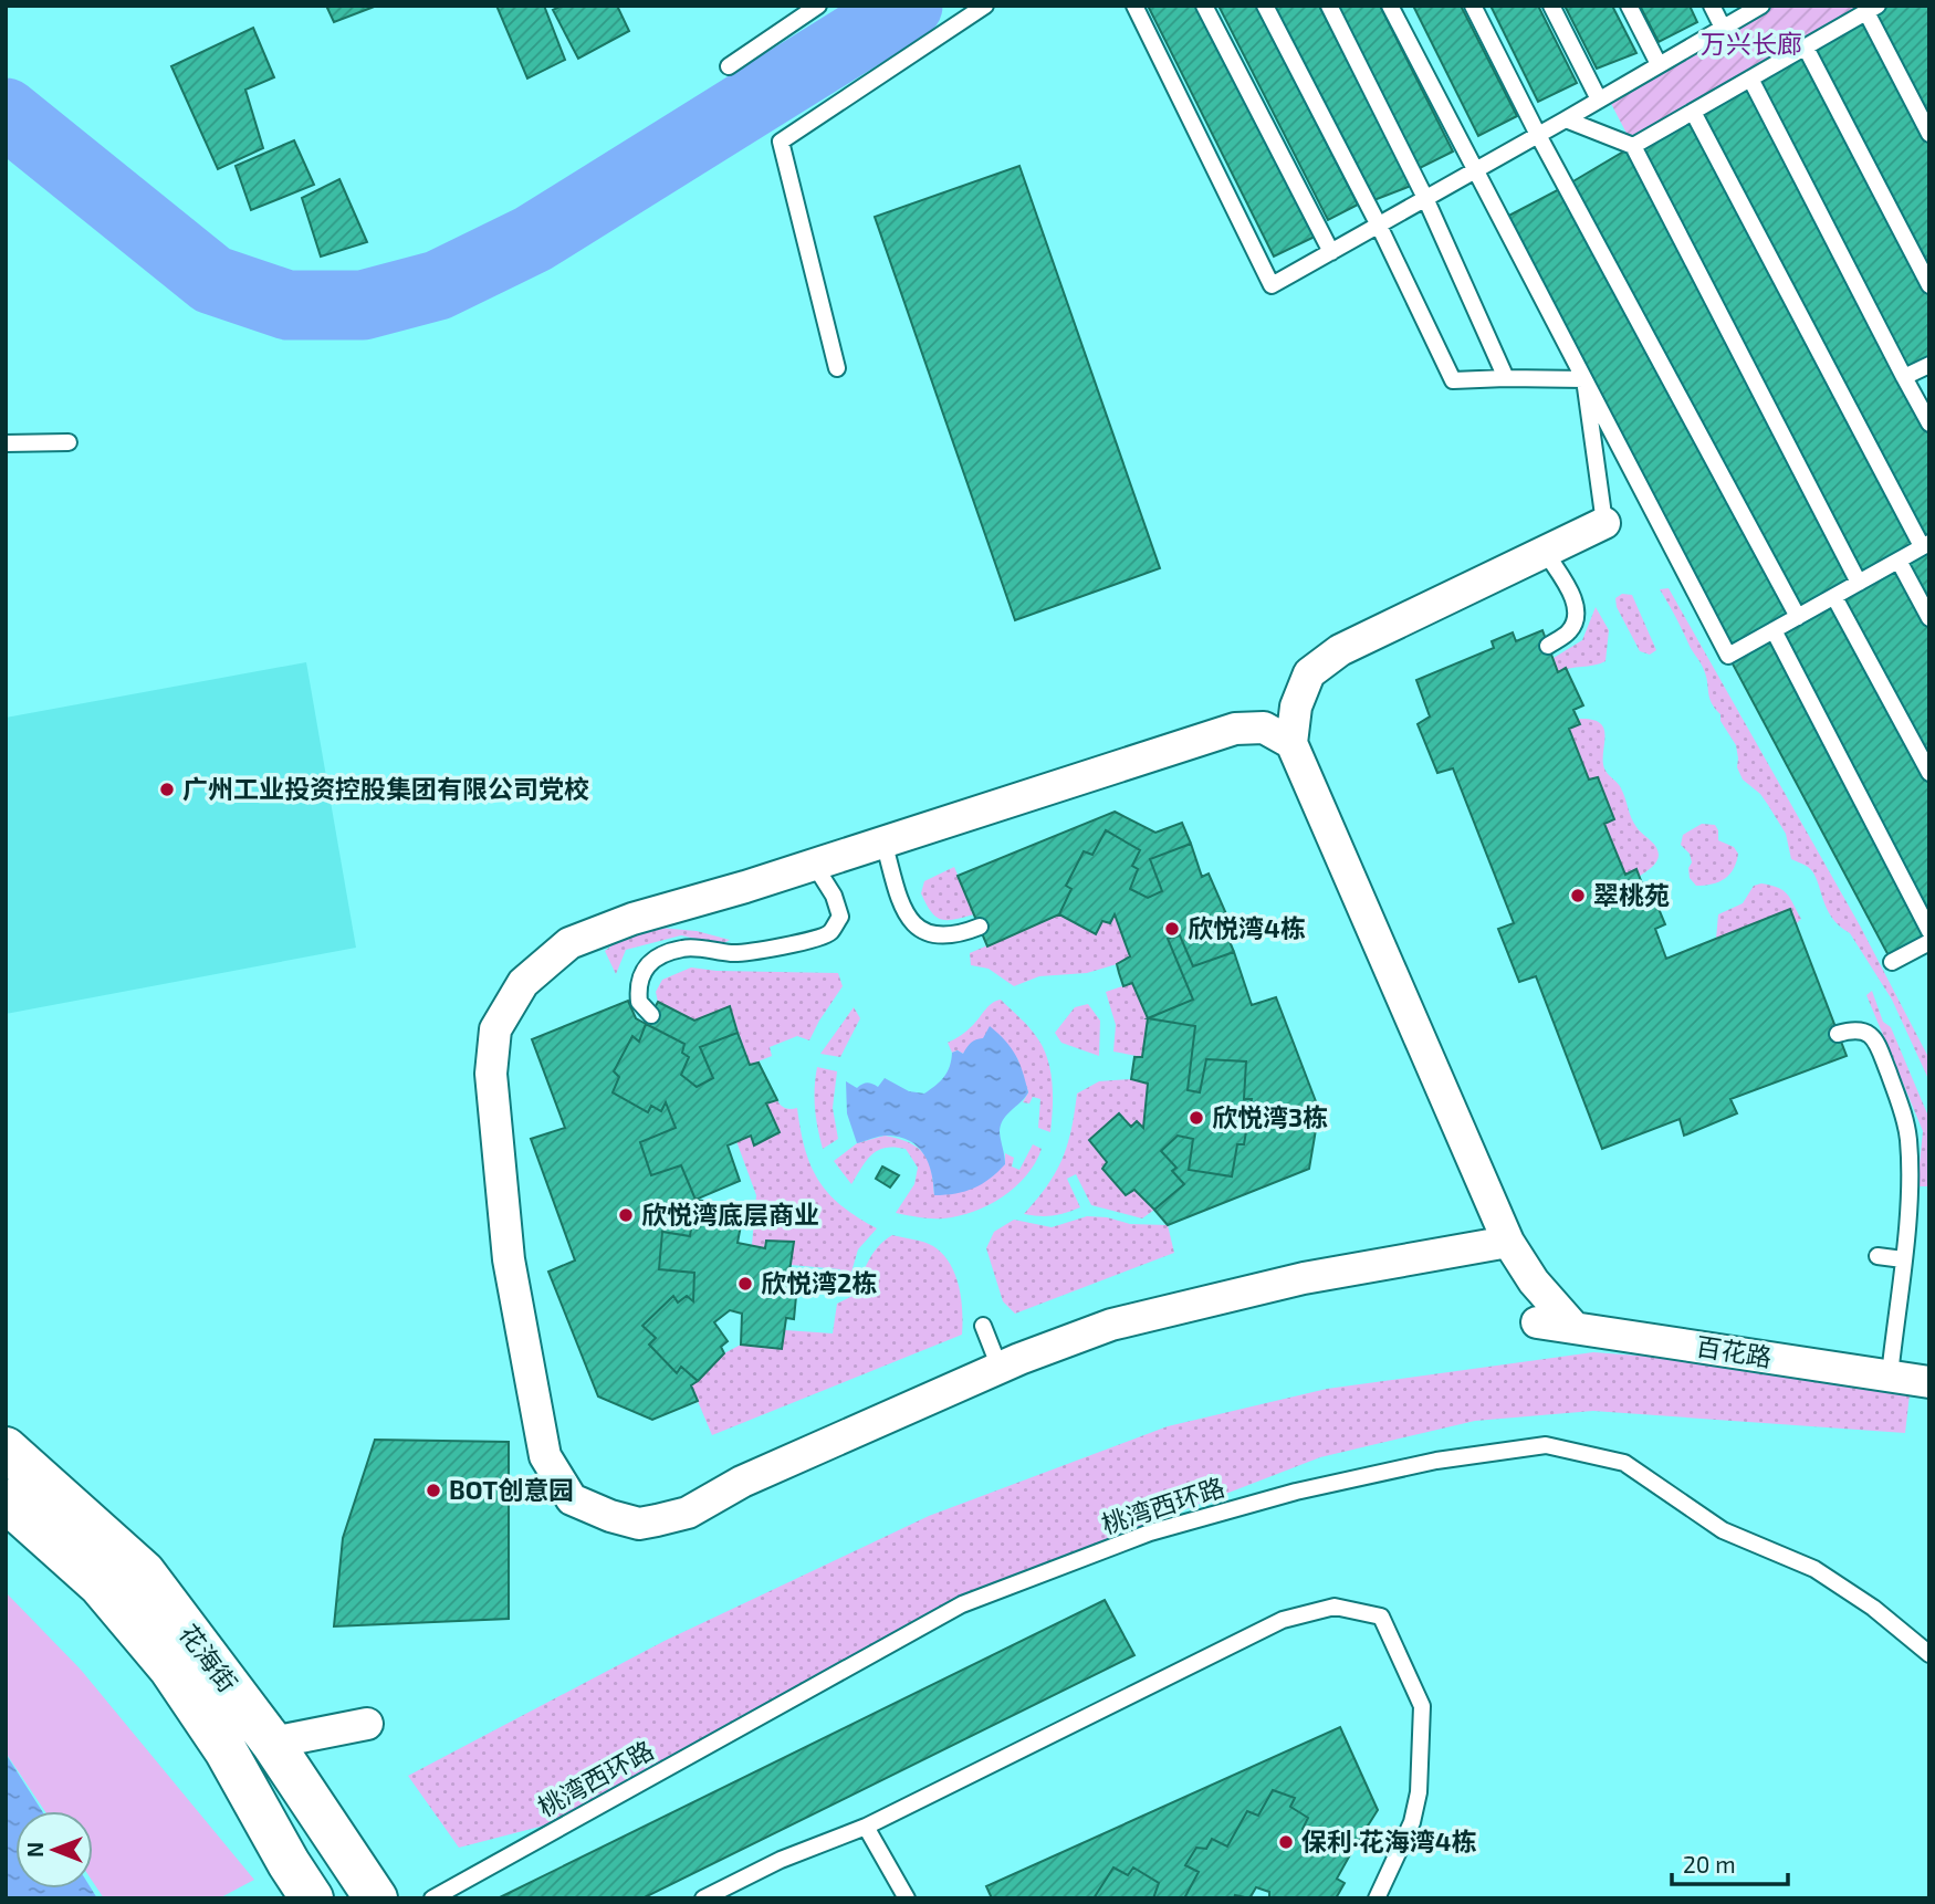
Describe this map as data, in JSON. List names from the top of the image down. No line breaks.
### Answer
{"streets":{"street":["百花路","花海街"],"lane":["桃湾西环路"]},"parks":["万兴长廊"],"places":["广州工业投资控股集团有限公司党校","翠桃苑","欣悦湾4栋","欣悦湾3栋","欣悦湾底层商业","欣悦湾2栋","BOT创意园","保利·花海湾4栋"],"scale_bar":"20 m","north":"left"}
